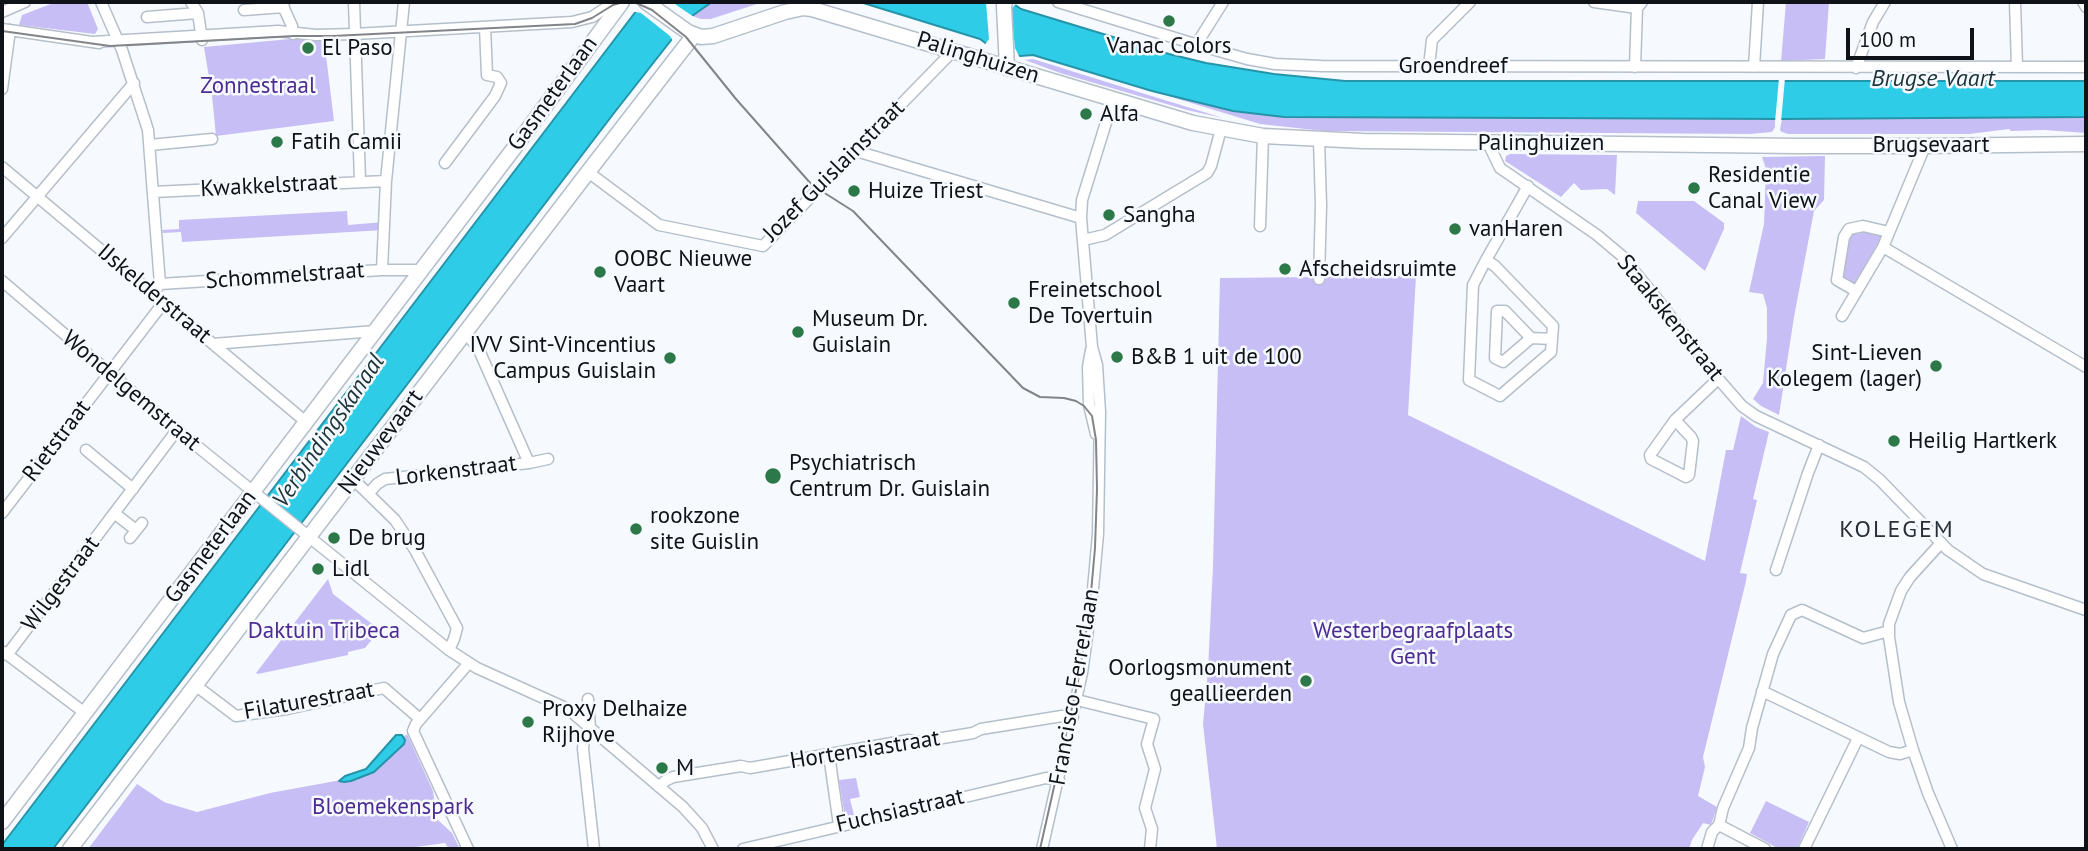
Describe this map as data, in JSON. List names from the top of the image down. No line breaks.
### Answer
{"streets":{"main road":["Palinghuizen","Gasmeterlaan","Brugsevaart","Nieuwevaart"],"street":["Groendreef","Jozef Guislainstraat","Kwakkelstraat","Schommelstraat","IJskelderstraat","Staakskenstraat","Wondelgemstraat","Rietstraat","Lorkenstraat","Wilgestraat","Francisco Ferrerlaan","Filaturestraat","Hortensiastraat","Fuchsiastraat"]},"crossings":[["Palinghuizen","Brugsevaart"],["Palinghuizen","Jozef Guislainstraat"],["Palinghuizen","Staakskenstraat"],["Palinghuizen","Nieuwevaart"],["Palinghuizen","Francisco Ferrerlaan"],["Gasmeterlaan","Schommelstraat"],["Gasmeterlaan","IJskelderstraat"],["Gasmeterlaan","Wondelgemstraat"],["Jozef Guislainstraat","Nieuwevaart"],["Schommelstraat","IJskelderstraat"],["IJskelderstraat","Rietstraat"],["Wondelgemstraat","Rietstraat"],["Wondelgemstraat","Nieuwevaart"],["Wondelgemstraat","Wilgestraat"],["Wondelgemstraat","Hortensiastraat"],["Nieuwevaart","Filaturestraat"],["Francisco Ferrerlaan","Hortensiastraat"],["Francisco Ferrerlaan","Fuchsiastraat"]],"districts":["KOLEGEM"],"water":["Brugse Vaart","Verbindingskanaal"],"parks":["Zonnestraal","Daktuin Tribeca","Westerbegraafplaats Gent","Bloemekenspark"],"places":["Vanac Colors","El Paso","Alfa","Fatih Camii","Residentie Canal View","Huize Triest","Sangha","vanHaren","Afscheidsruimte","OOBC Nieuwe Vaart","Freinetschool De Tovertuin","Museum Dr. Guislain","B&B 1 uit de 100","IVV Sint-Vincentius Campus Guislain","Sint-Lieven Kolegem (lager)","Heilig Hartkerk","Psychiatrisch Centrum Dr. Guislain","rookzone site Guislin","De brug","Lidl","Oorlogsmonument geallieerden","Proxy Delhaize Rijhove","M"],"scale_bar":"100 m"}
